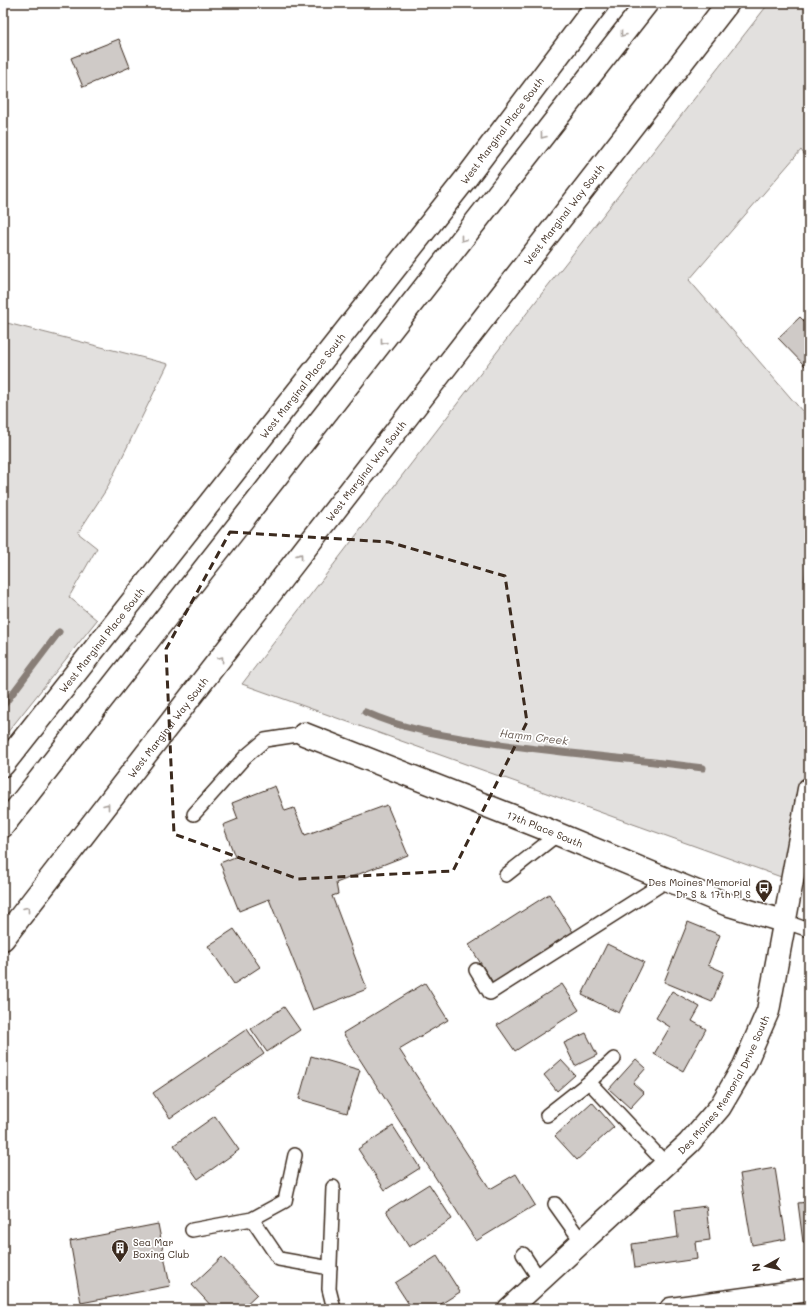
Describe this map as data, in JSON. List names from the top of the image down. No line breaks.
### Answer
{"streets":{"main road":["West Marginal Place South","West Marginal Way South","17th Place South","Des Moines Memorial Drive South"]},"crossings":[["17th Place South","Des Moines Memorial Drive South"]],"water":["Hamm Creek"],"places":{"bus stop":["Des Moines Memorial Dr S & 17th Pl S"],"building":["Sea Mar Boxing Club"]},"north":"left"}
